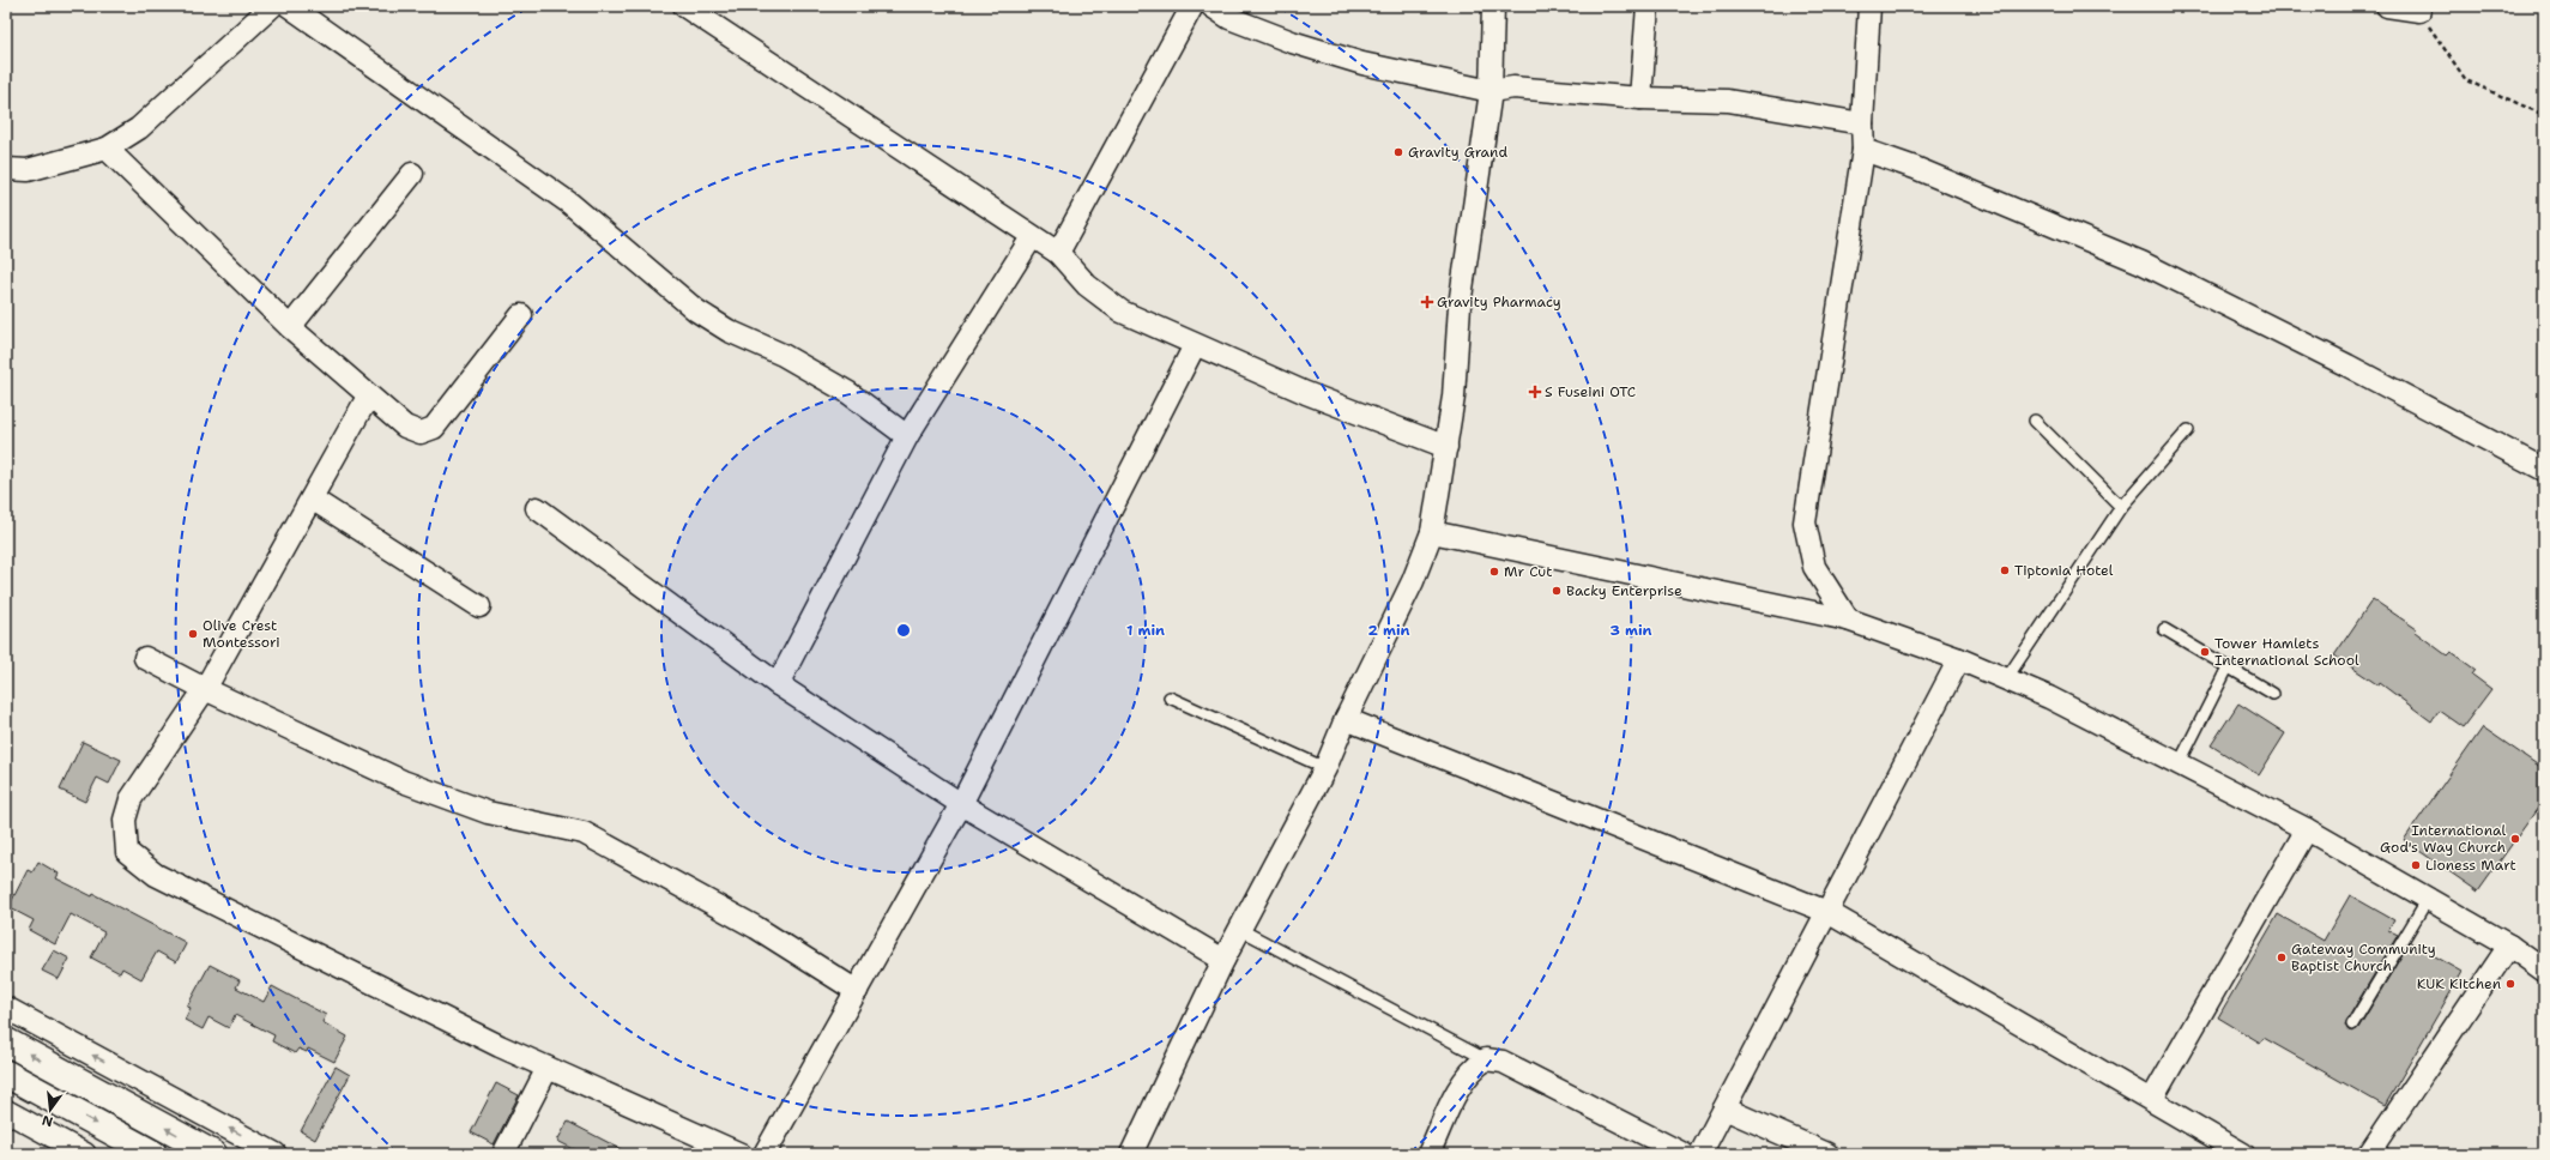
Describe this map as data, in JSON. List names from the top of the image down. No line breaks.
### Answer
{"places":{"other":["Gravity Grand","Tiptonia Hotel","Mr Cut","Backy Enterprise","Olive Crest Montessori","Tower Hamlets International School","International God's Way Church","Lioness Mart","Gateway Community Baptist Church","KUK Kitchen"],"health":["Gravity Pharmacy","S Fuseini OTC"]},"north":"bottom","rings":["1 min","2 min","3 min"]}
